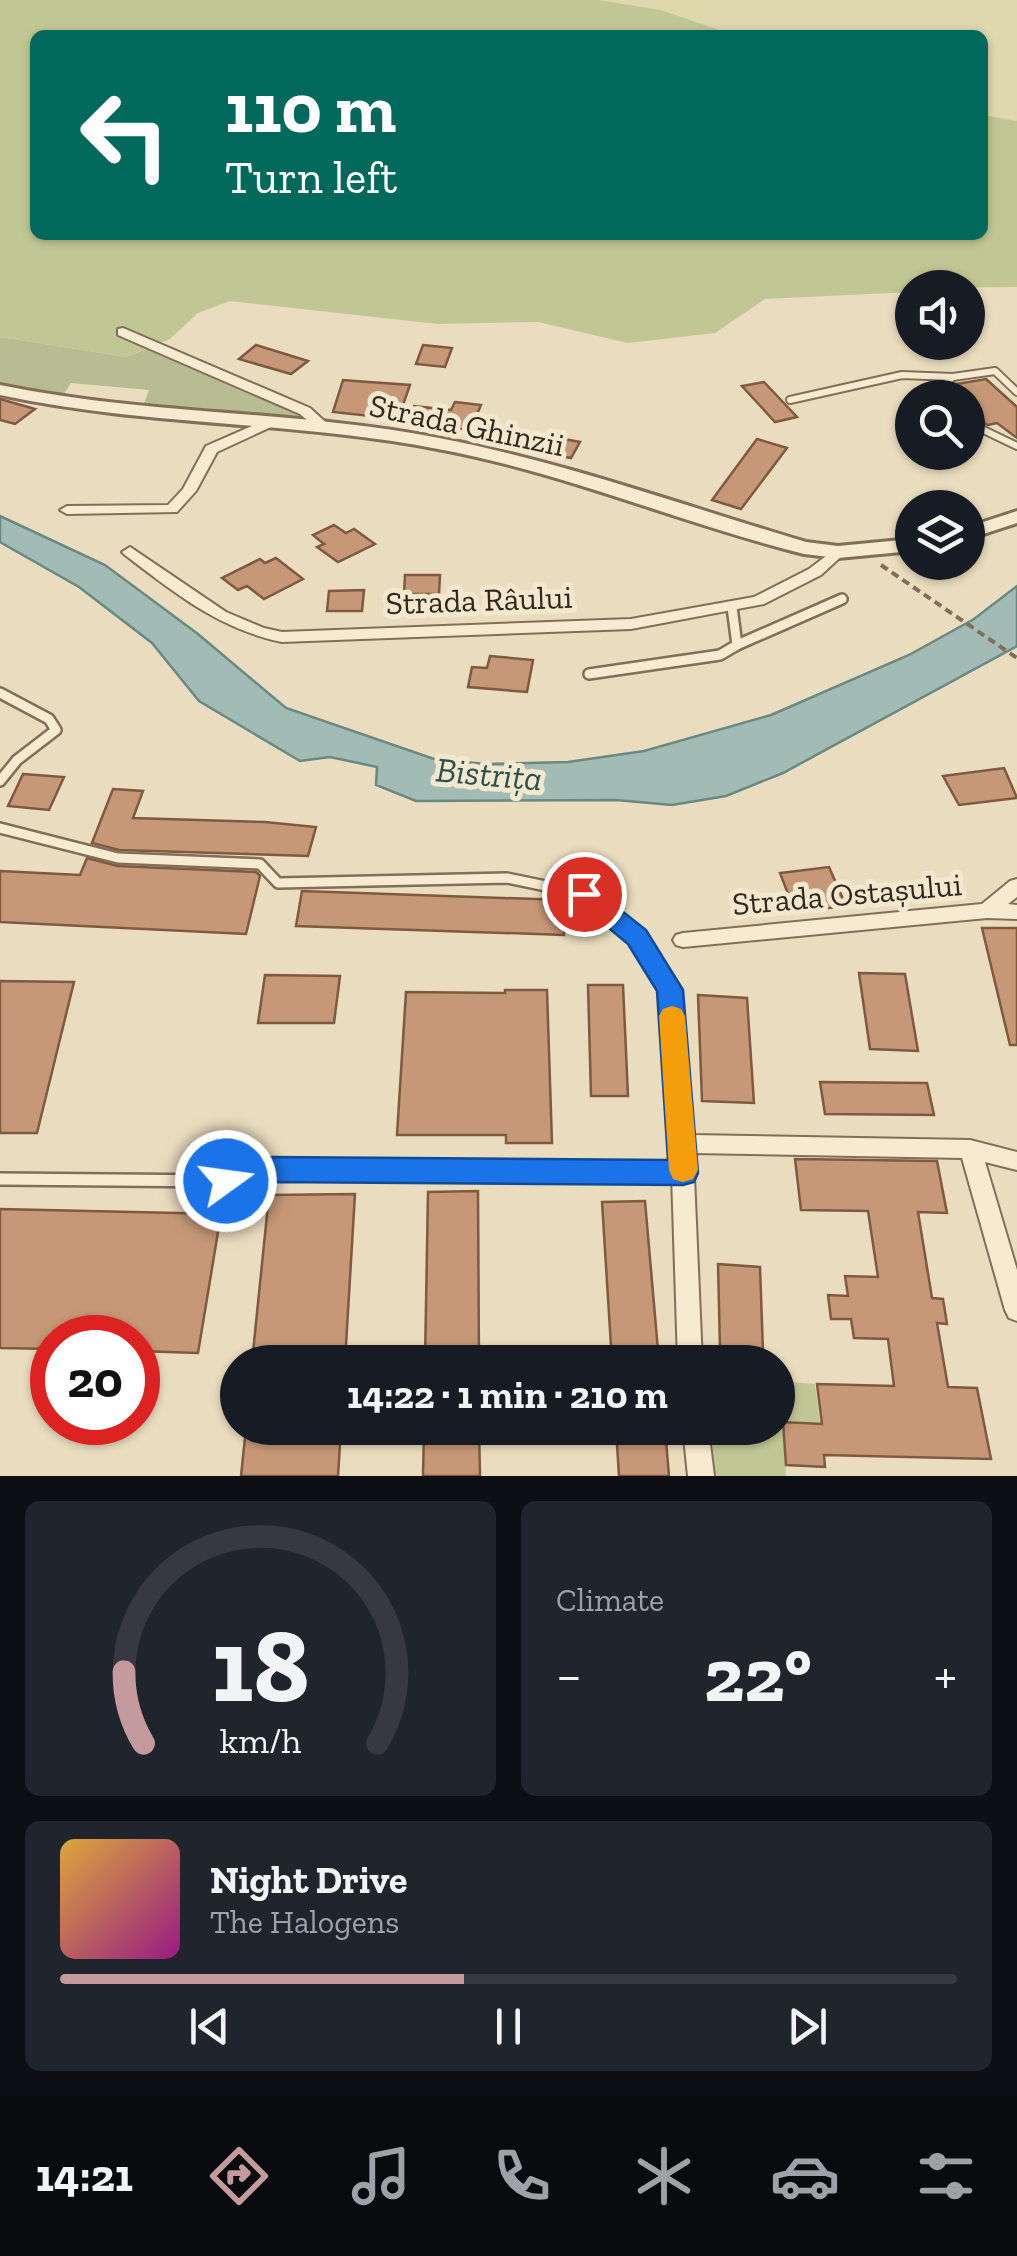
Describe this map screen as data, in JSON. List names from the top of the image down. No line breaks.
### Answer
{"streets":{"street":["Strada Ghinzii","Strada Râului","Strada Ostașului"]},"crossings":[["Strada Ghinzii","Strada Râului"]],"water":["Bistrița"],"page":{"turn":["110 m","Turn left"],"limit":"20","trip":"14:22 · 1 min · 210 m","tile":"Climate","heat":["−","22°","+"],"song":["Night Drive","The Halogens"],"tabs":"14:21","gauge":["18","km/h"]}}
